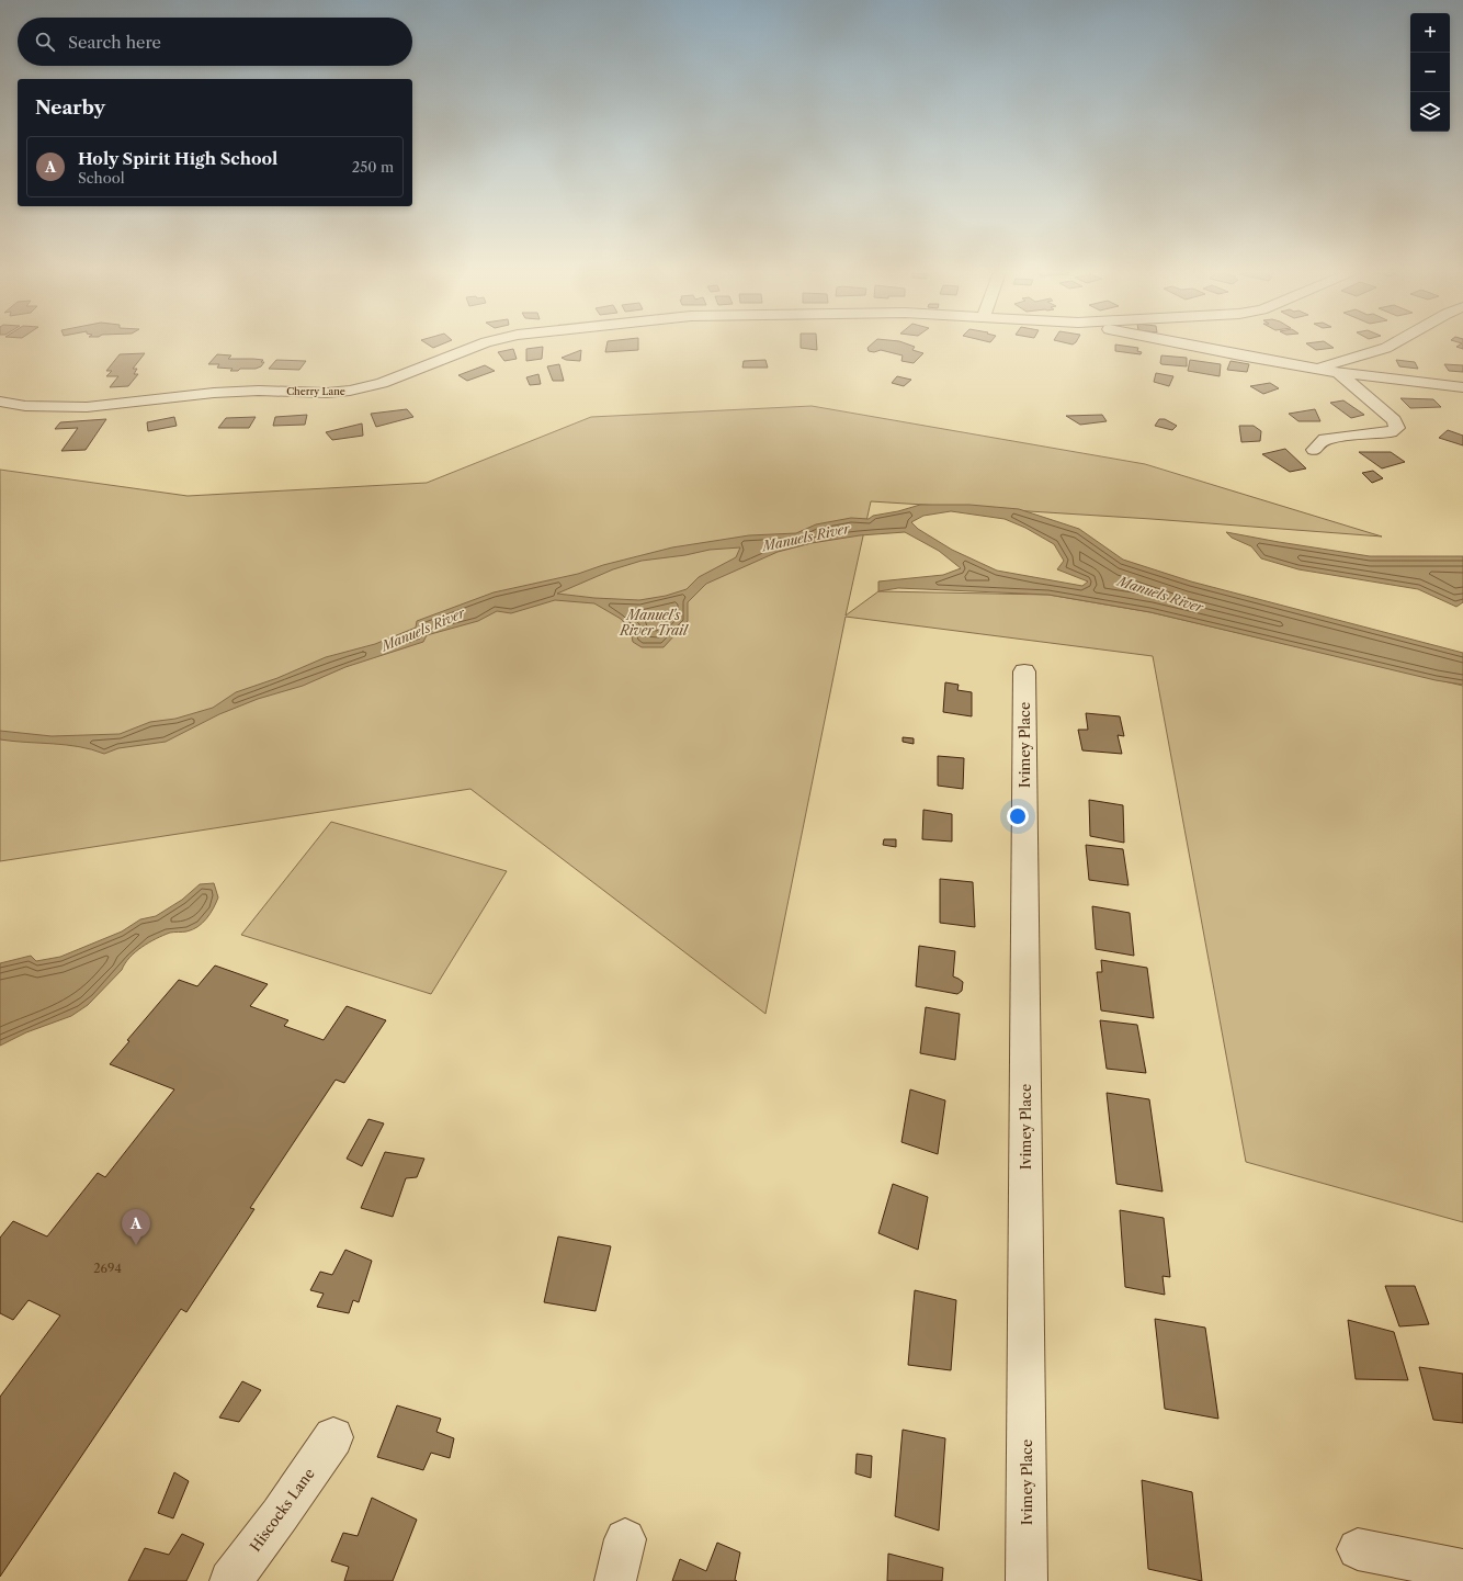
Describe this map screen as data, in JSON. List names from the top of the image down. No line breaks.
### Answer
{"streets":{"street":["Cherry Lane","Ivimey Place","Hiscocks Lane"]},"water":["Manuels River","Manuel's River Trail"],"house_numbers":["2694"],"page":{"map_buttons":["+","−"],"search":"Search here","heading":"Nearby","list":[{"mark":"A","name":"Holy Spirit High School","note":"School","value":"250 m"}],"pins":"A"}}
